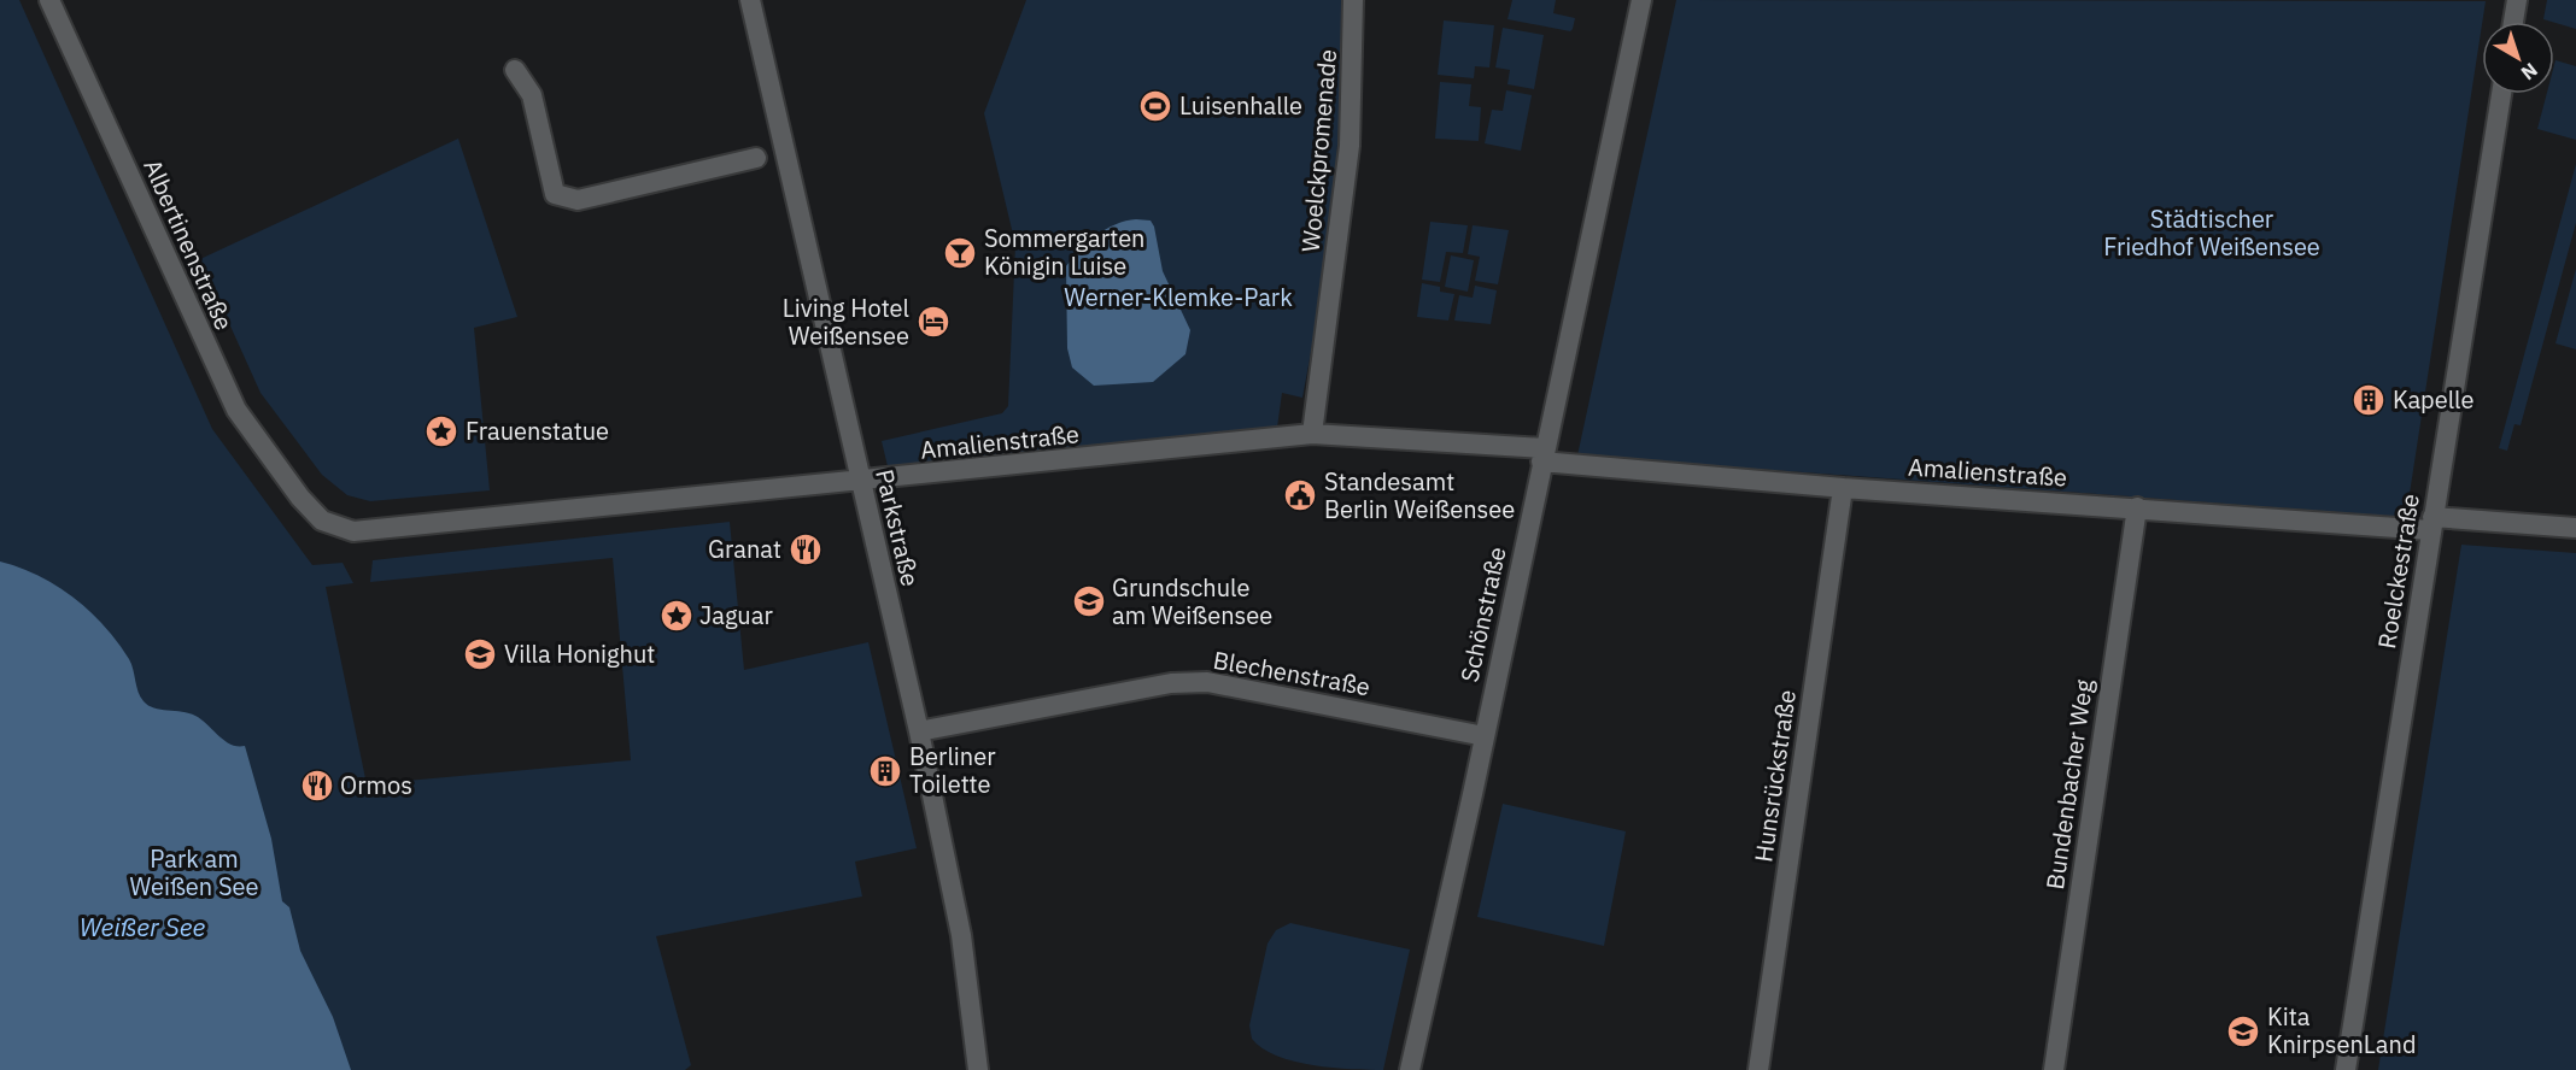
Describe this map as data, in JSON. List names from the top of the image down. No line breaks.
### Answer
{"streets":{"street":["Woelckpromenade","Albertinenstraße","Amalienstraße","Parkstraße","Roelckestraße","Schönstraße","Blechenstraße","Hunsrückstraße","Bundenbacher Weg"]},"crossings":[["Woelckpromenade","Amalienstraße"],["Albertinenstraße","Amalienstraße"],["Amalienstraße","Parkstraße"],["Amalienstraße","Roelckestraße"],["Amalienstraße","Schönstraße"],["Amalienstraße","Hunsrückstraße"],["Amalienstraße","Bundenbacher Weg"],["Parkstraße","Blechenstraße"],["Schönstraße","Blechenstraße"]],"water":["Weißer See"],"parks":["Städtischer Friedhof Weißensee","Werner-Klemke-Park","Park am Weißen See"],"places":{"sports":["Luisenhalle"],"bar":["Sommergarten Königin Luise"],"hotel":["Living Hotel Weißensee"],"building":["Kapelle","Berliner Toilette"],"place":["Frauenstatue","Jaguar"],"public building":["Standesamt Berlin Weißensee"],"restaurant":["Granat","Ormos"],"school or university":["Grundschule am Weißensee","Villa Honighut","Kita KnirpsenLand"]},"north":"bottom right"}
